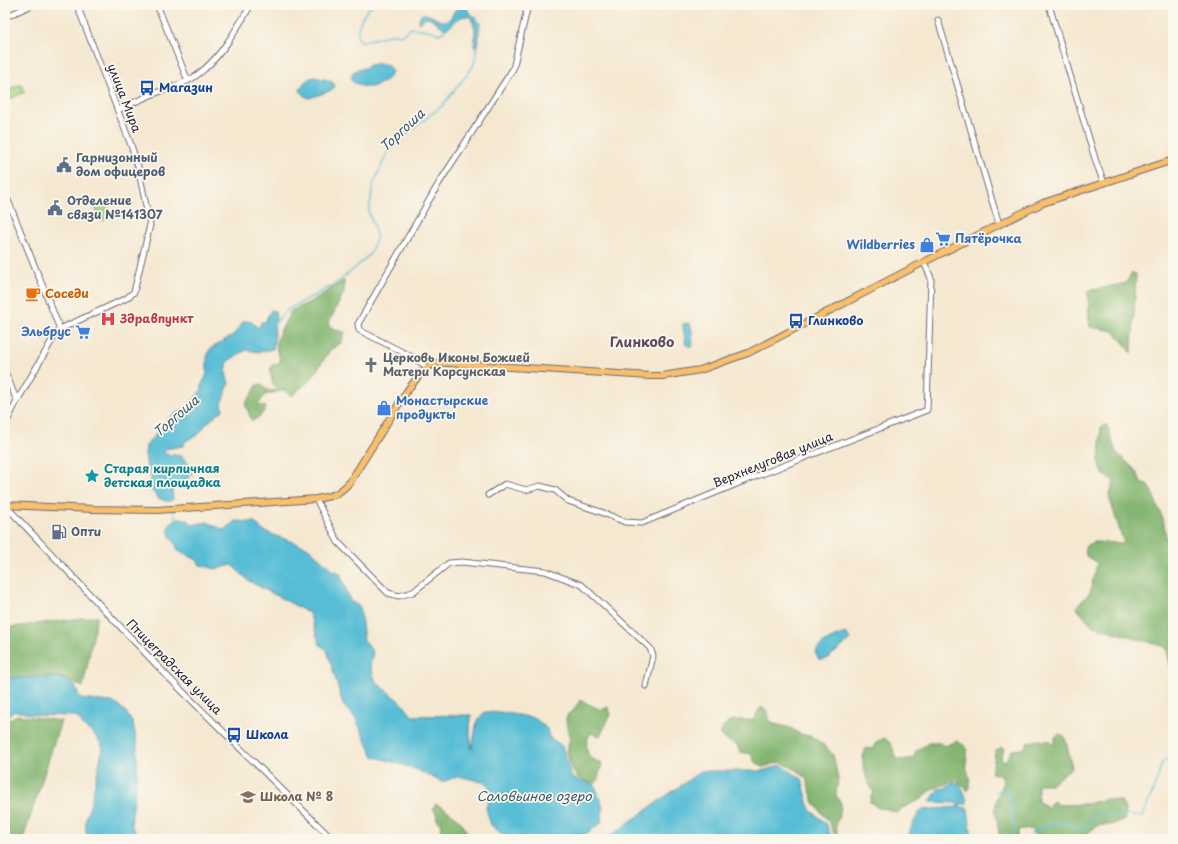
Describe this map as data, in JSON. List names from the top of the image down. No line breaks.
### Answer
{"streets":{"street":["улица Мира","Верхнелуговая улица","Птицеградская улица"]},"districts":["Глинково"],"water":["Торгоша","Соловьиное озеро"],"places":{"bus stop":["Магазин","Глинково","Школа"],"public building":["Гарнизонный дом офицеров","Отделение связи №141307"],"supermarket":["Пятёрочка","Эльбрус"],"shop":["Wildberries","Монастырские продукты"],"cafe":["Соседи"],"hospital":["Здравпункт"],"church":["Церковь Иконы Божией Матери Корсунская"],"place":["Старая кирпичная детская площадка"],"fuel station":["Опти"],"school or university":["Школа № 8"]}}
